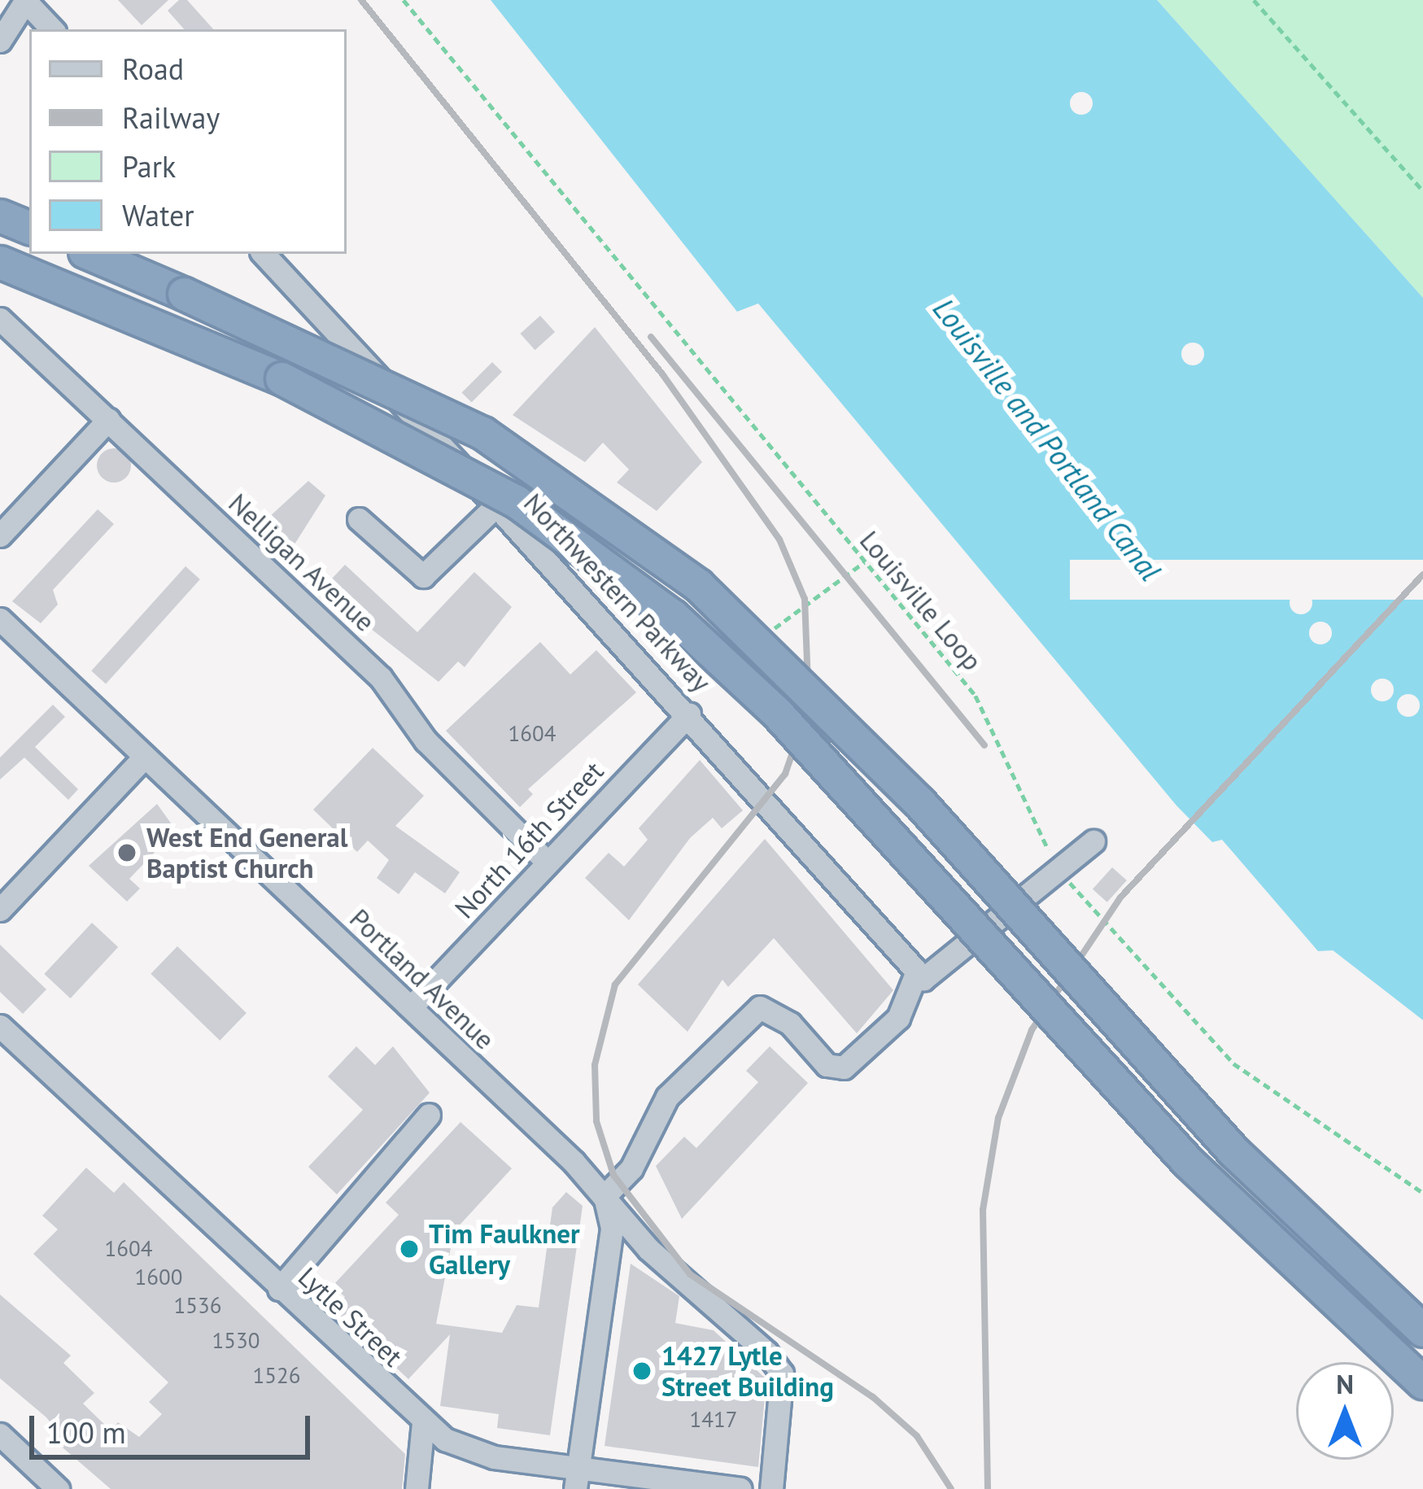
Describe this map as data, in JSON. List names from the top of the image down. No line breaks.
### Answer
{"streets":{"street":["Nelligan Avenue","Northwestern Parkway","North 16th Street","Portland Avenue","Lytle Street"],"path":["Louisville Loop"]},"crossings":[["Nelligan Avenue","North 16th Street"],["Northwestern Parkway","North 16th Street"],["North 16th Street","Portland Avenue"]],"water":["Louisville and Portland Canal"],"places":["West End General Baptist Church","Tim Faulkner Gallery","1427 Lytle Street Building"],"house_numbers":["1604","1604","1600","1536","1530","1526","1417"],"legend":["Road","Railway","Park","Water"],"scale_bar":"100 m","north":"top"}
